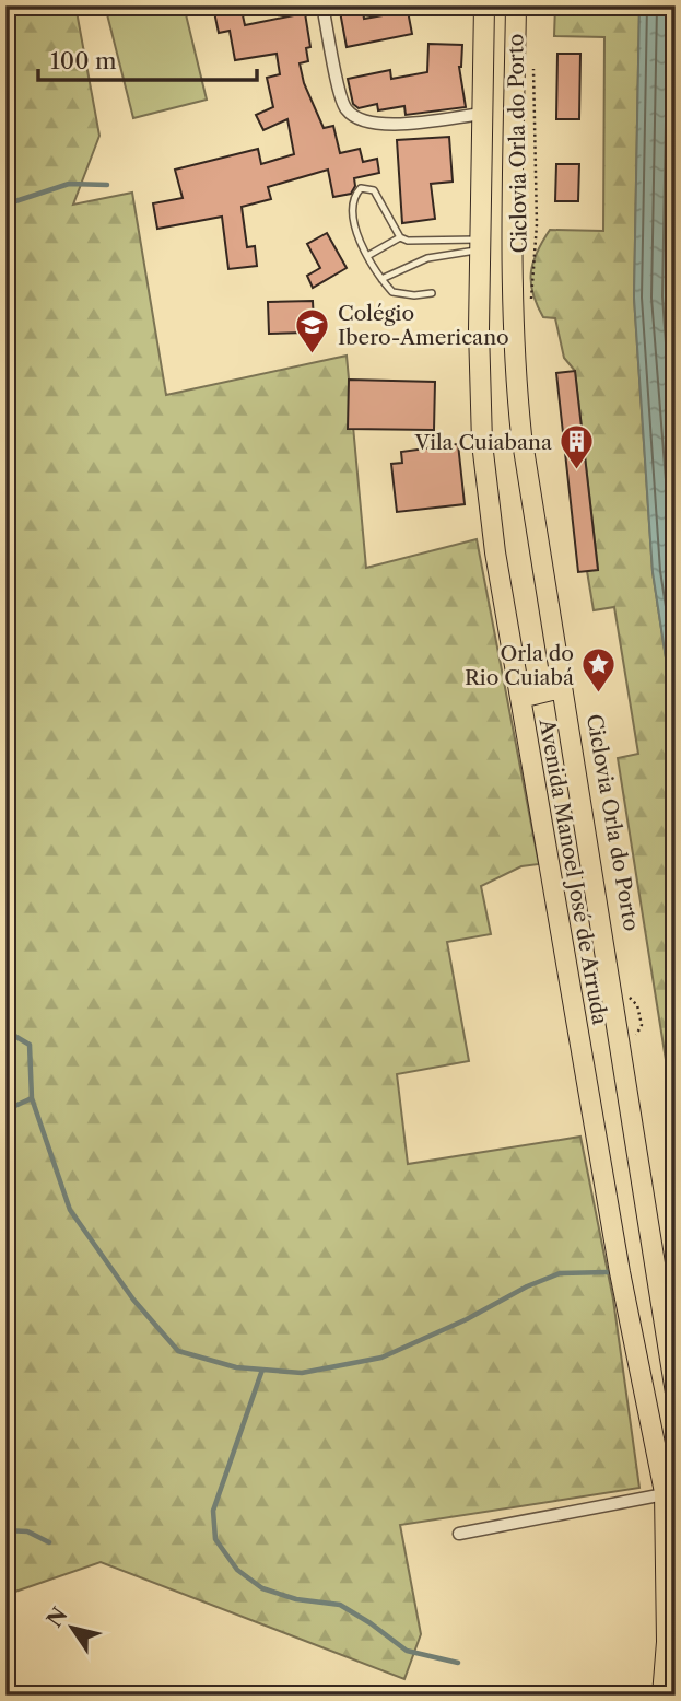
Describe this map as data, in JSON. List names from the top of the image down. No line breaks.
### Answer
{"streets":{"main road":["Avenida Manoel José de Arruda"],"path":["Ciclovia Orla do Porto"]},"places":{"school or university":["Colégio Ibero-Americano"],"building":["Vila Cuiabana"],"place":["Orla do Rio Cuiabá"]},"scale_bar":"100 m","north":"top left"}
